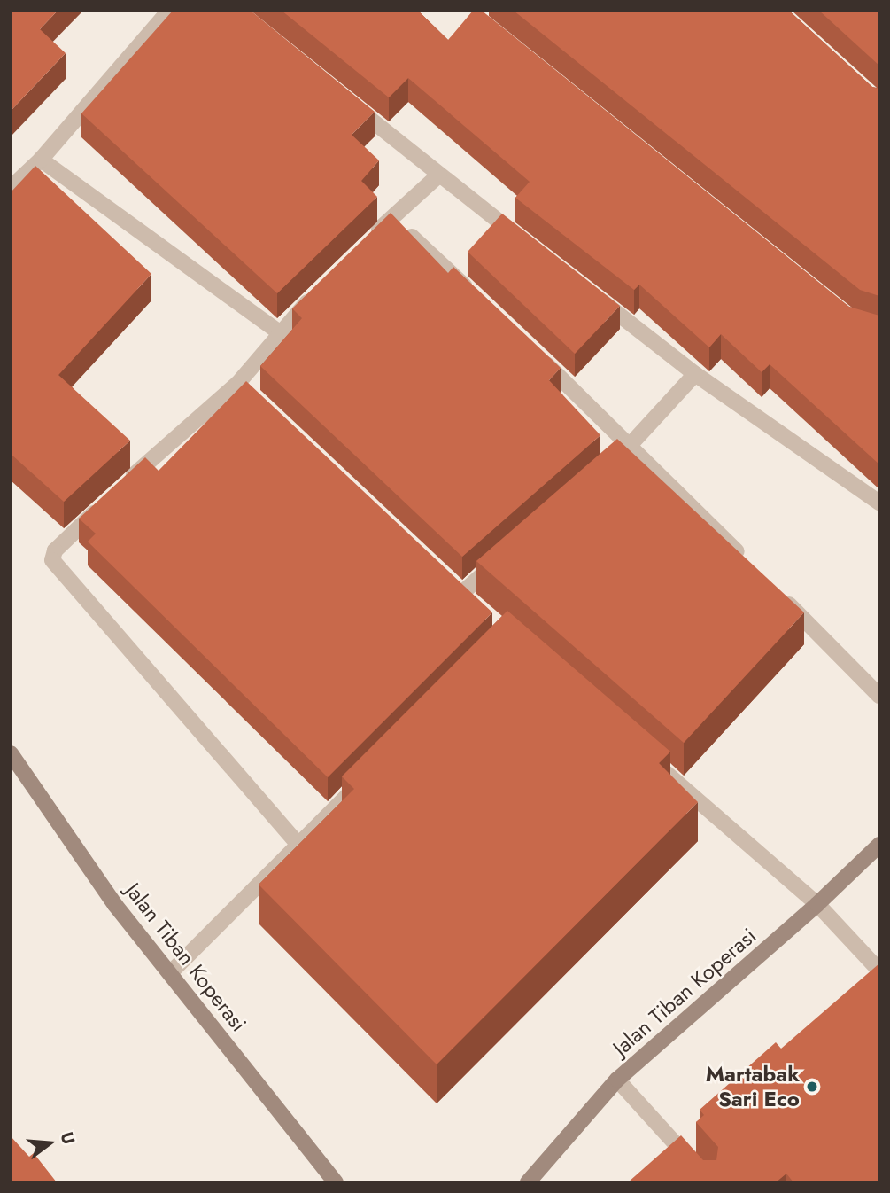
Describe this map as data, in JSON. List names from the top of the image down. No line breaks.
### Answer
{"streets":{"street":["Jalan Tiban Koperasi"]},"places":["Martabak Sari Eco"],"north":"right"}
